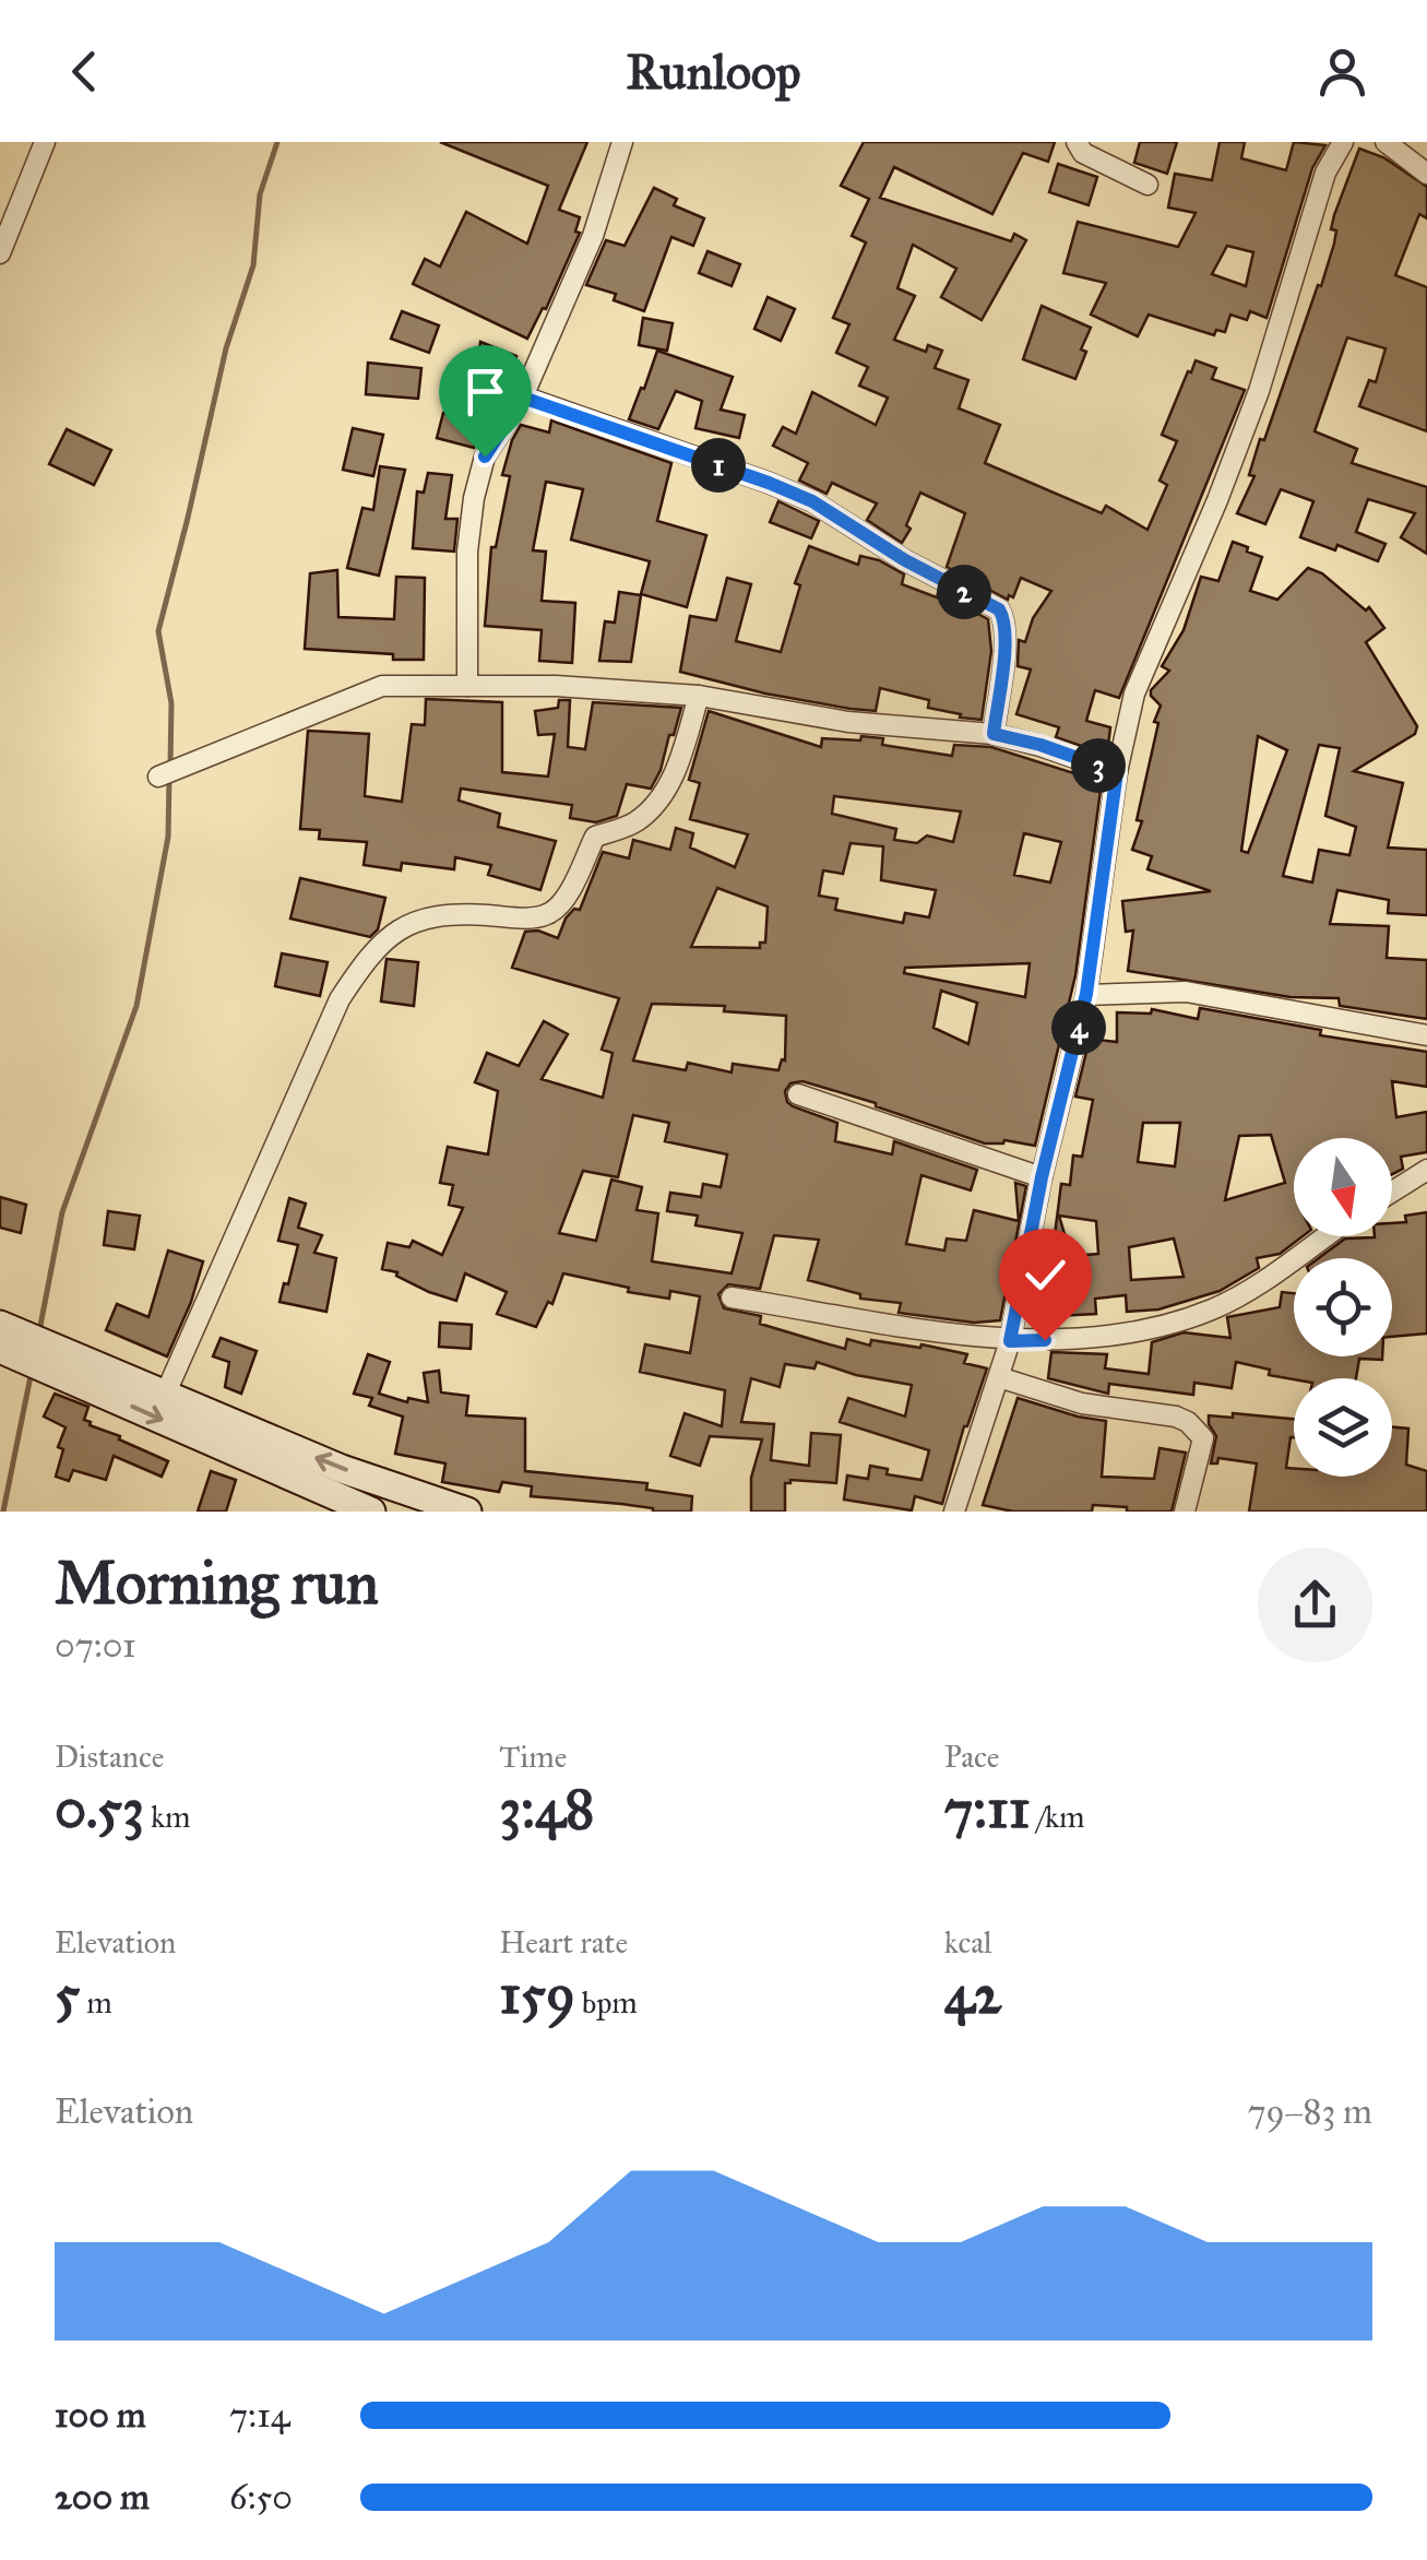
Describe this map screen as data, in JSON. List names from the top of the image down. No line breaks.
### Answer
{"north":"bottom","page":{"header":"Runloop","pins":["1","2","3","4"],"heading":["Morning run","07:01"],"stats":[["Distance","0.53 km"],["Time","3:48"],["Pace","7:11 /km"],["Elevation","5 m"],["Heart rate","159 bpm"],["kcal","42"]],"chart":["Elevation","79–83 m"],"list":[{"name":"100 m","note":"7:14"},{"name":"200 m","note":"6:50"}]}}
